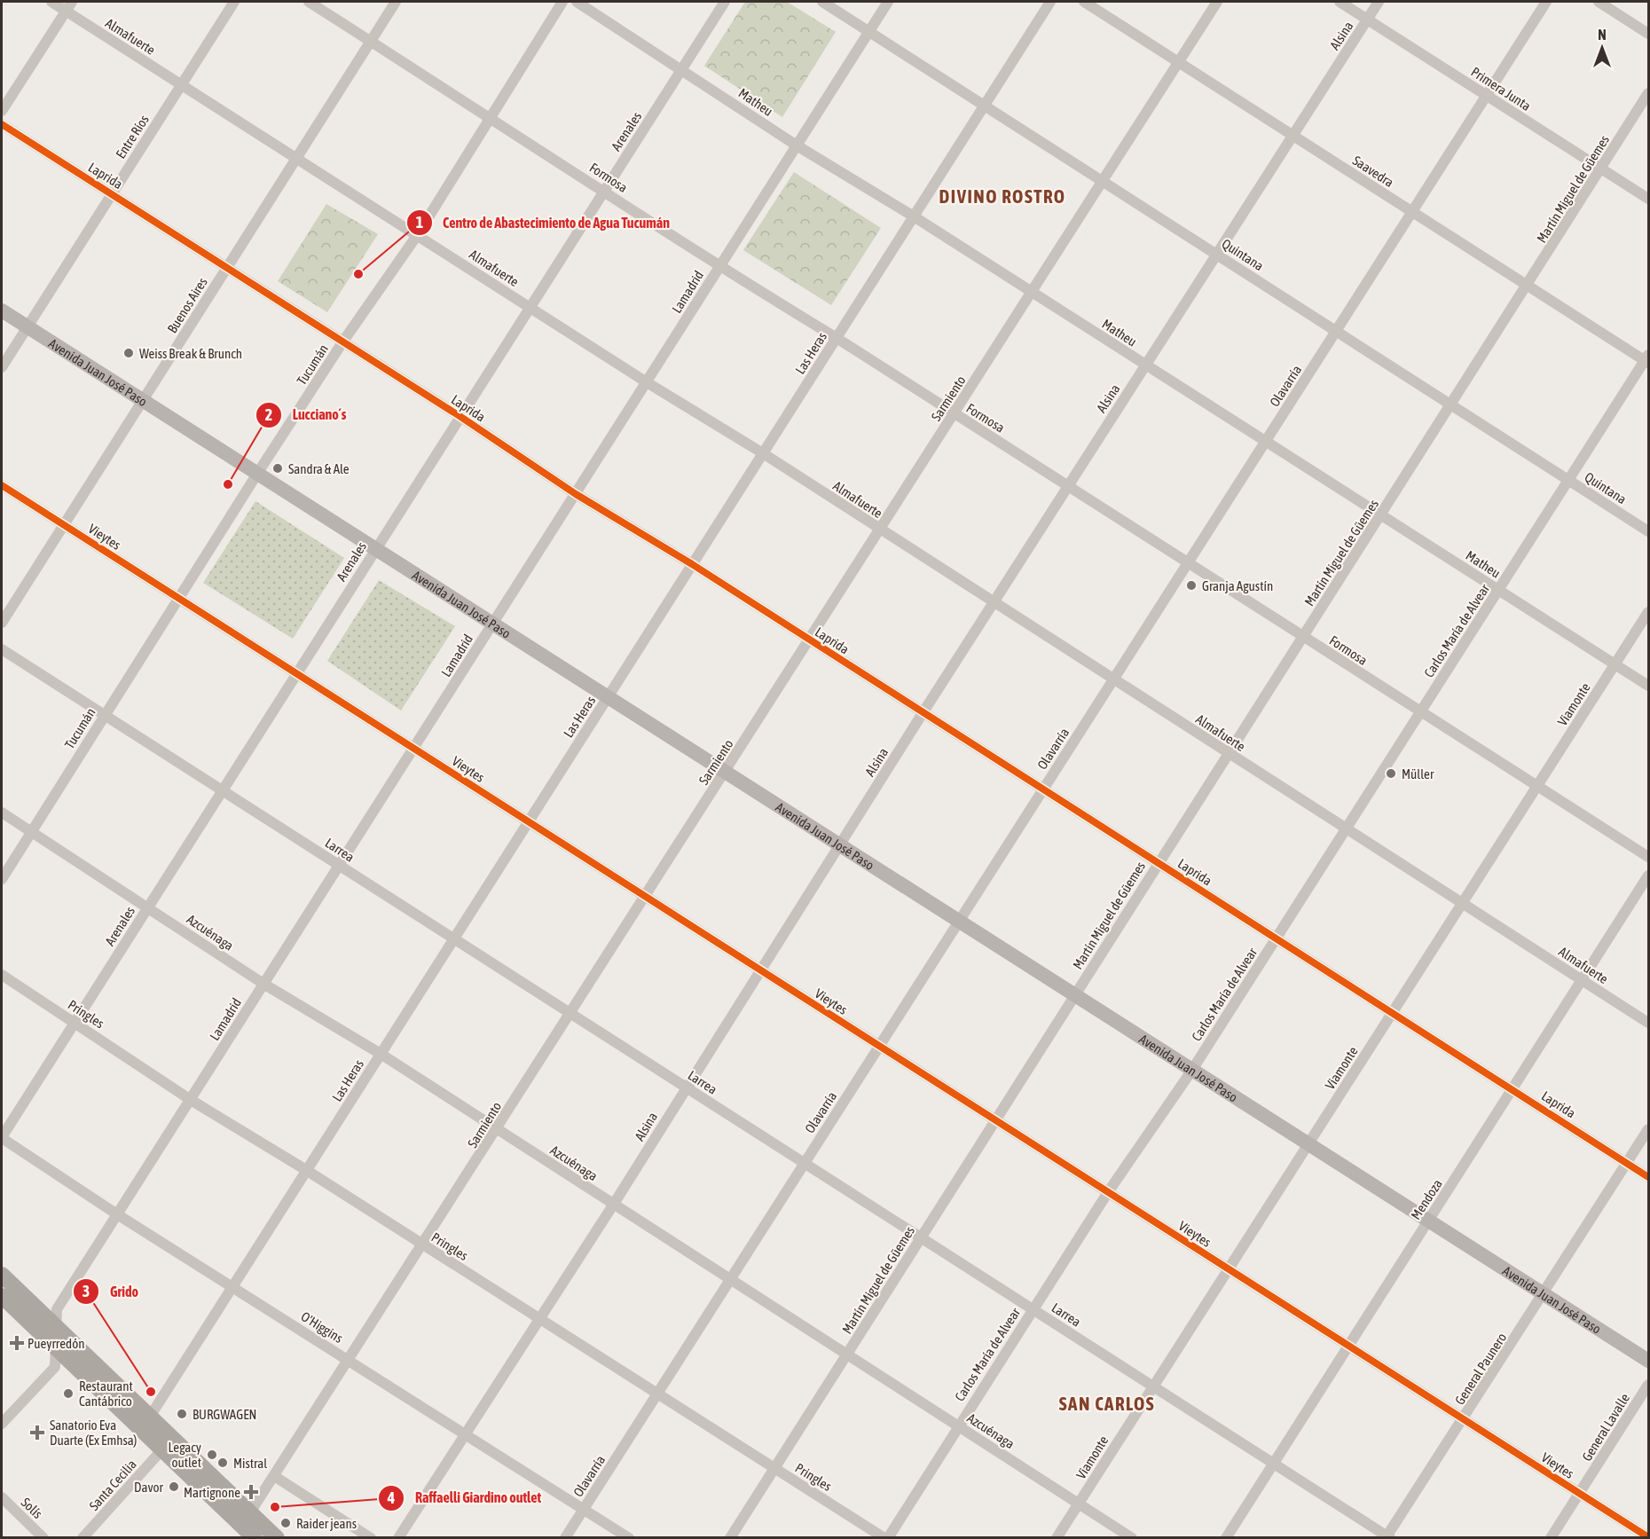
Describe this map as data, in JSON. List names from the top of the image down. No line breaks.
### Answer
{"streets":{"main road":["Avenida Juan José Paso"],"street":["Alsina","Almafuerte","Primera Junta","Matheu","Arenales","Entre Ríos","Saavedra","Laprida","Formosa","Martín Miguel de Güemes","Quintana","Lamadrid","Buenos Aires","Las Heras","Tucumán","Olavarría","Sarmiento","Vieytes","Carlos María de Alvear","Viamonte","Larrea","Azcuénaga","Pringles","Mendoza","O'Higgins","General Paunero","General Lavalle","Santa Cecilia","Solís"]},"crossings":[["Alsina","Almafuerte"],["Alsina","Primera Junta"],["Alsina","Matheu"],["Alsina","Saavedra"],["Alsina","Laprida"],["Alsina","Formosa"],["Alsina","Quintana"],["Alsina","Avenida Juan José Paso"],["Alsina","Vieytes"],["Alsina","Larrea"],["Alsina","Azcuénaga"],["Alsina","Pringles"],["Alsina","O'Higgins"],["Almafuerte","Arenales"],["Almafuerte","Entre Ríos"],["Almafuerte","Martín Miguel de Güemes"],["Almafuerte","Lamadrid"],["Almafuerte","Buenos Aires"],["Almafuerte","Las Heras"],["Almafuerte","Tucumán"],["Almafuerte","Olavarría"],["Almafuerte","Sarmiento"],["Almafuerte","Carlos María de Alvear"],["Almafuerte","Viamonte"],["Almafuerte","Mendoza"],["Primera Junta","Martín Miguel de Güemes"],["Primera Junta","Olavarría"],["Matheu","Arenales"],["Matheu","Martín Miguel de Güemes"],["Matheu","Lamadrid"],["Matheu","Las Heras"],["Matheu","Olavarría"],["Matheu","Sarmiento"],["Matheu","Carlos María de Alvear"],["Matheu","Viamonte"],["Arenales","Laprida"],["Arenales","Formosa"],["Arenales","Avenida Juan José Paso"],["Arenales","Vieytes"],["Arenales","Larrea"],["Arenales","Azcuénaga"],["Arenales","Pringles"],["Arenales","O'Higgins"],["Entre Ríos","Laprida"],["Entre Ríos","Avenida Juan José Paso"],["Saavedra","Martín Miguel de Güemes"],["Saavedra","Olavarría"],["Saavedra","Sarmiento"],["Saavedra","Carlos María de Alvear"],["Laprida","Martín Miguel de Güemes"],["Laprida","Lamadrid"],["Laprida","Buenos Aires"],["Laprida","Las Heras"],["Laprida","Tucumán"],["Laprida","Olavarría"],["Laprida","Sarmiento"],["Laprida","Carlos María de Alvear"],["Laprida","Viamonte"],["Laprida","Mendoza"],["Laprida","General Paunero"],["Formosa","Martín Miguel de Güemes"],["Formosa","Lamadrid"],["Formosa","Buenos Aires"],["Formosa","Las Heras"],["Formosa","Tucumán"],["Formosa","Olavarría"],["Formosa","Sarmiento"],["Formosa","Carlos María de Alvear"],["Formosa","Viamonte"],["Martín Miguel de Güemes","Quintana"],["Martín Miguel de Güemes","Avenida Juan José Paso"],["Martín Miguel de Güemes","Vieytes"],["Martín Miguel de Güemes","Larrea"],["Martín Miguel de Güemes","Azcuénaga"],["Martín Miguel de Güemes","Pringles"],["Quintana","Lamadrid"],["Quintana","Las Heras"],["Quintana","Olavarría"],["Quintana","Sarmiento"],["Quintana","Carlos María de Alvear"],["Lamadrid","Avenida Juan José Paso"],["Lamadrid","Vieytes"],["Lamadrid","Larrea"],["Lamadrid","Azcuénaga"],["Lamadrid","Pringles"],["Lamadrid","O'Higgins"],["Buenos Aires","Avenida Juan José Paso"],["Buenos Aires","Vieytes"],["Las Heras","Avenida Juan José Paso"],["Las Heras","Vieytes"],["Las Heras","Larrea"],["Las Heras","Azcuénaga"],["Las Heras","Pringles"],["Las Heras","O'Higgins"],["Tucumán","Avenida Juan José Paso"],["Tucumán","Vieytes"],["Tucumán","Larrea"],["Tucumán","Azcuénaga"],["Avenida Juan José Paso","Olavarría"],["Avenida Juan José Paso","Sarmiento"],["Avenida Juan José Paso","Carlos María de Alvear"],["Avenida Juan José Paso","Viamonte"],["Avenida Juan José Paso","Mendoza"],["Avenida Juan José Paso","General Paunero"],["Olavarría","Vieytes"],["Olavarría","Larrea"],["Olavarría","Azcuénaga"],["Olavarría","Pringles"],["Olavarría","O'Higgins"],["Sarmiento","Vieytes"],["Sarmiento","Larrea"],["Sarmiento","Azcuénaga"],["Sarmiento","Pringles"],["Sarmiento","O'Higgins"],["Vieytes","Carlos María de Alvear"],["Vieytes","Viamonte"],["Vieytes","Mendoza"],["Vieytes","General Paunero"],["Vieytes","General Lavalle"],["Carlos María de Alvear","Larrea"],["Carlos María de Alvear","Azcuénaga"],["Carlos María de Alvear","Pringles"],["Viamonte","Larrea"],["Viamonte","Azcuénaga"],["Larrea","Mendoza"],["Larrea","General Paunero"]],"districts":["DIVINO ROSTRO","SAN CARLOS"],"places":{"other":["Centro de Abastecimiento de Agua Tucumán","Weiss Break & Brunch","Sandra & Ale","Lucciano´s","Granja Agustín","Müller","Grido","Restaurant Cantábrico","BURGWAGEN","Legacy outlet","Mistral","Davor","Raffaelli Giardino outlet","Raider jeans"],"health":["Pueyrredón","Sanatorio Eva Duarte (Ex Emhsa)","Martignone"]},"north":"top"}
